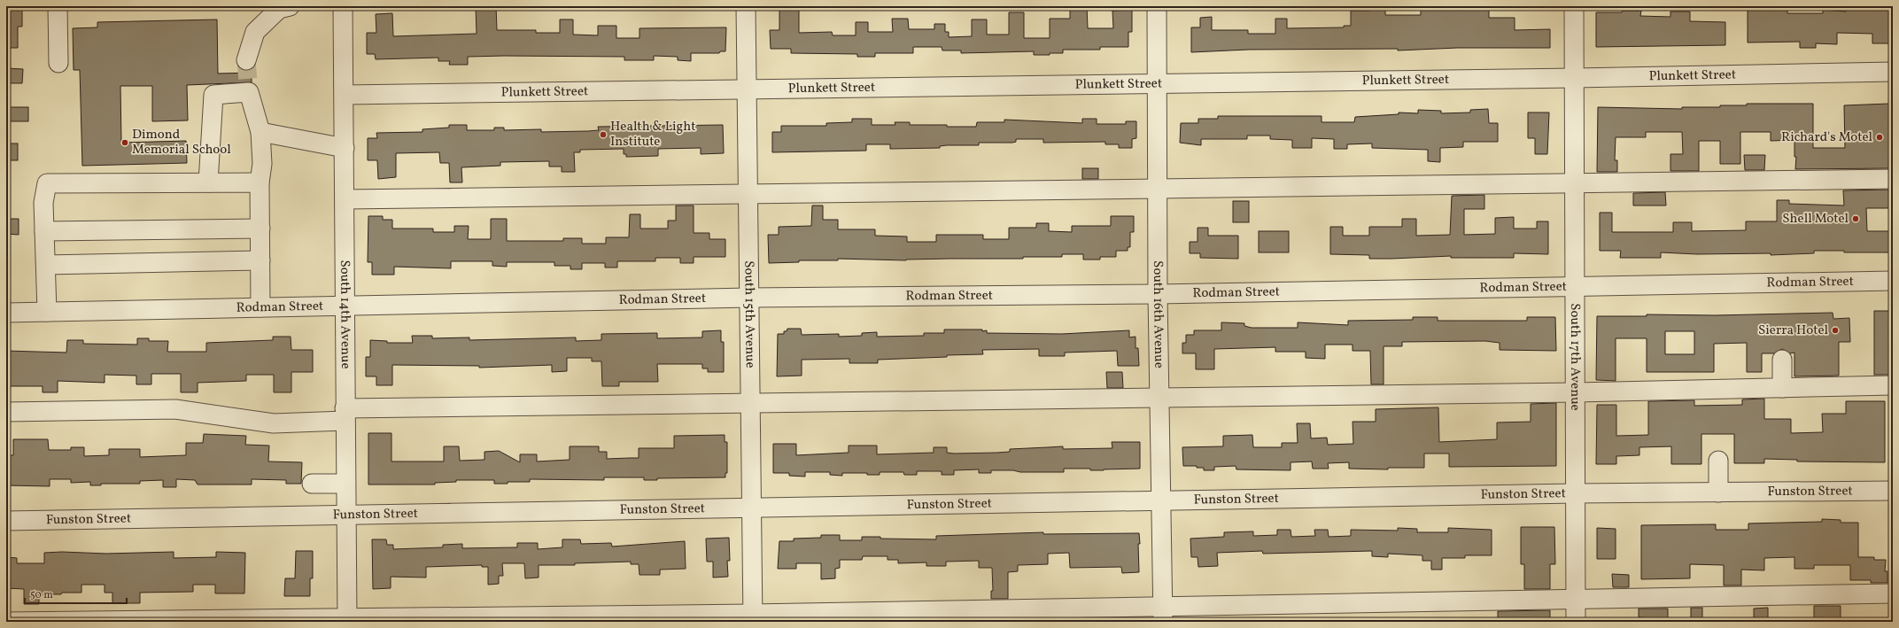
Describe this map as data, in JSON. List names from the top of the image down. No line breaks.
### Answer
{"streets":{"street":["Plunkett Street","Rodman Street","South 14th Avenue","South 15th Avenue","South 16th Avenue","South 17th Avenue","Funston Street"]},"crossings":[["Plunkett Street","South 14th Avenue"],["Plunkett Street","South 15th Avenue"],["Plunkett Street","South 16th Avenue"],["Plunkett Street","South 17th Avenue"],["Rodman Street","South 14th Avenue"],["Rodman Street","South 15th Avenue"],["Rodman Street","South 16th Avenue"],["Rodman Street","South 17th Avenue"],["South 14th Avenue","Funston Street"],["South 15th Avenue","Funston Street"],["South 16th Avenue","Funston Street"],["South 17th Avenue","Funston Street"]],"places":["Health & Light Institute","Richard's Motel","Dimond Memorial School","Shell Motel","Sierra Hotel"],"scale_bar":"50 m"}
